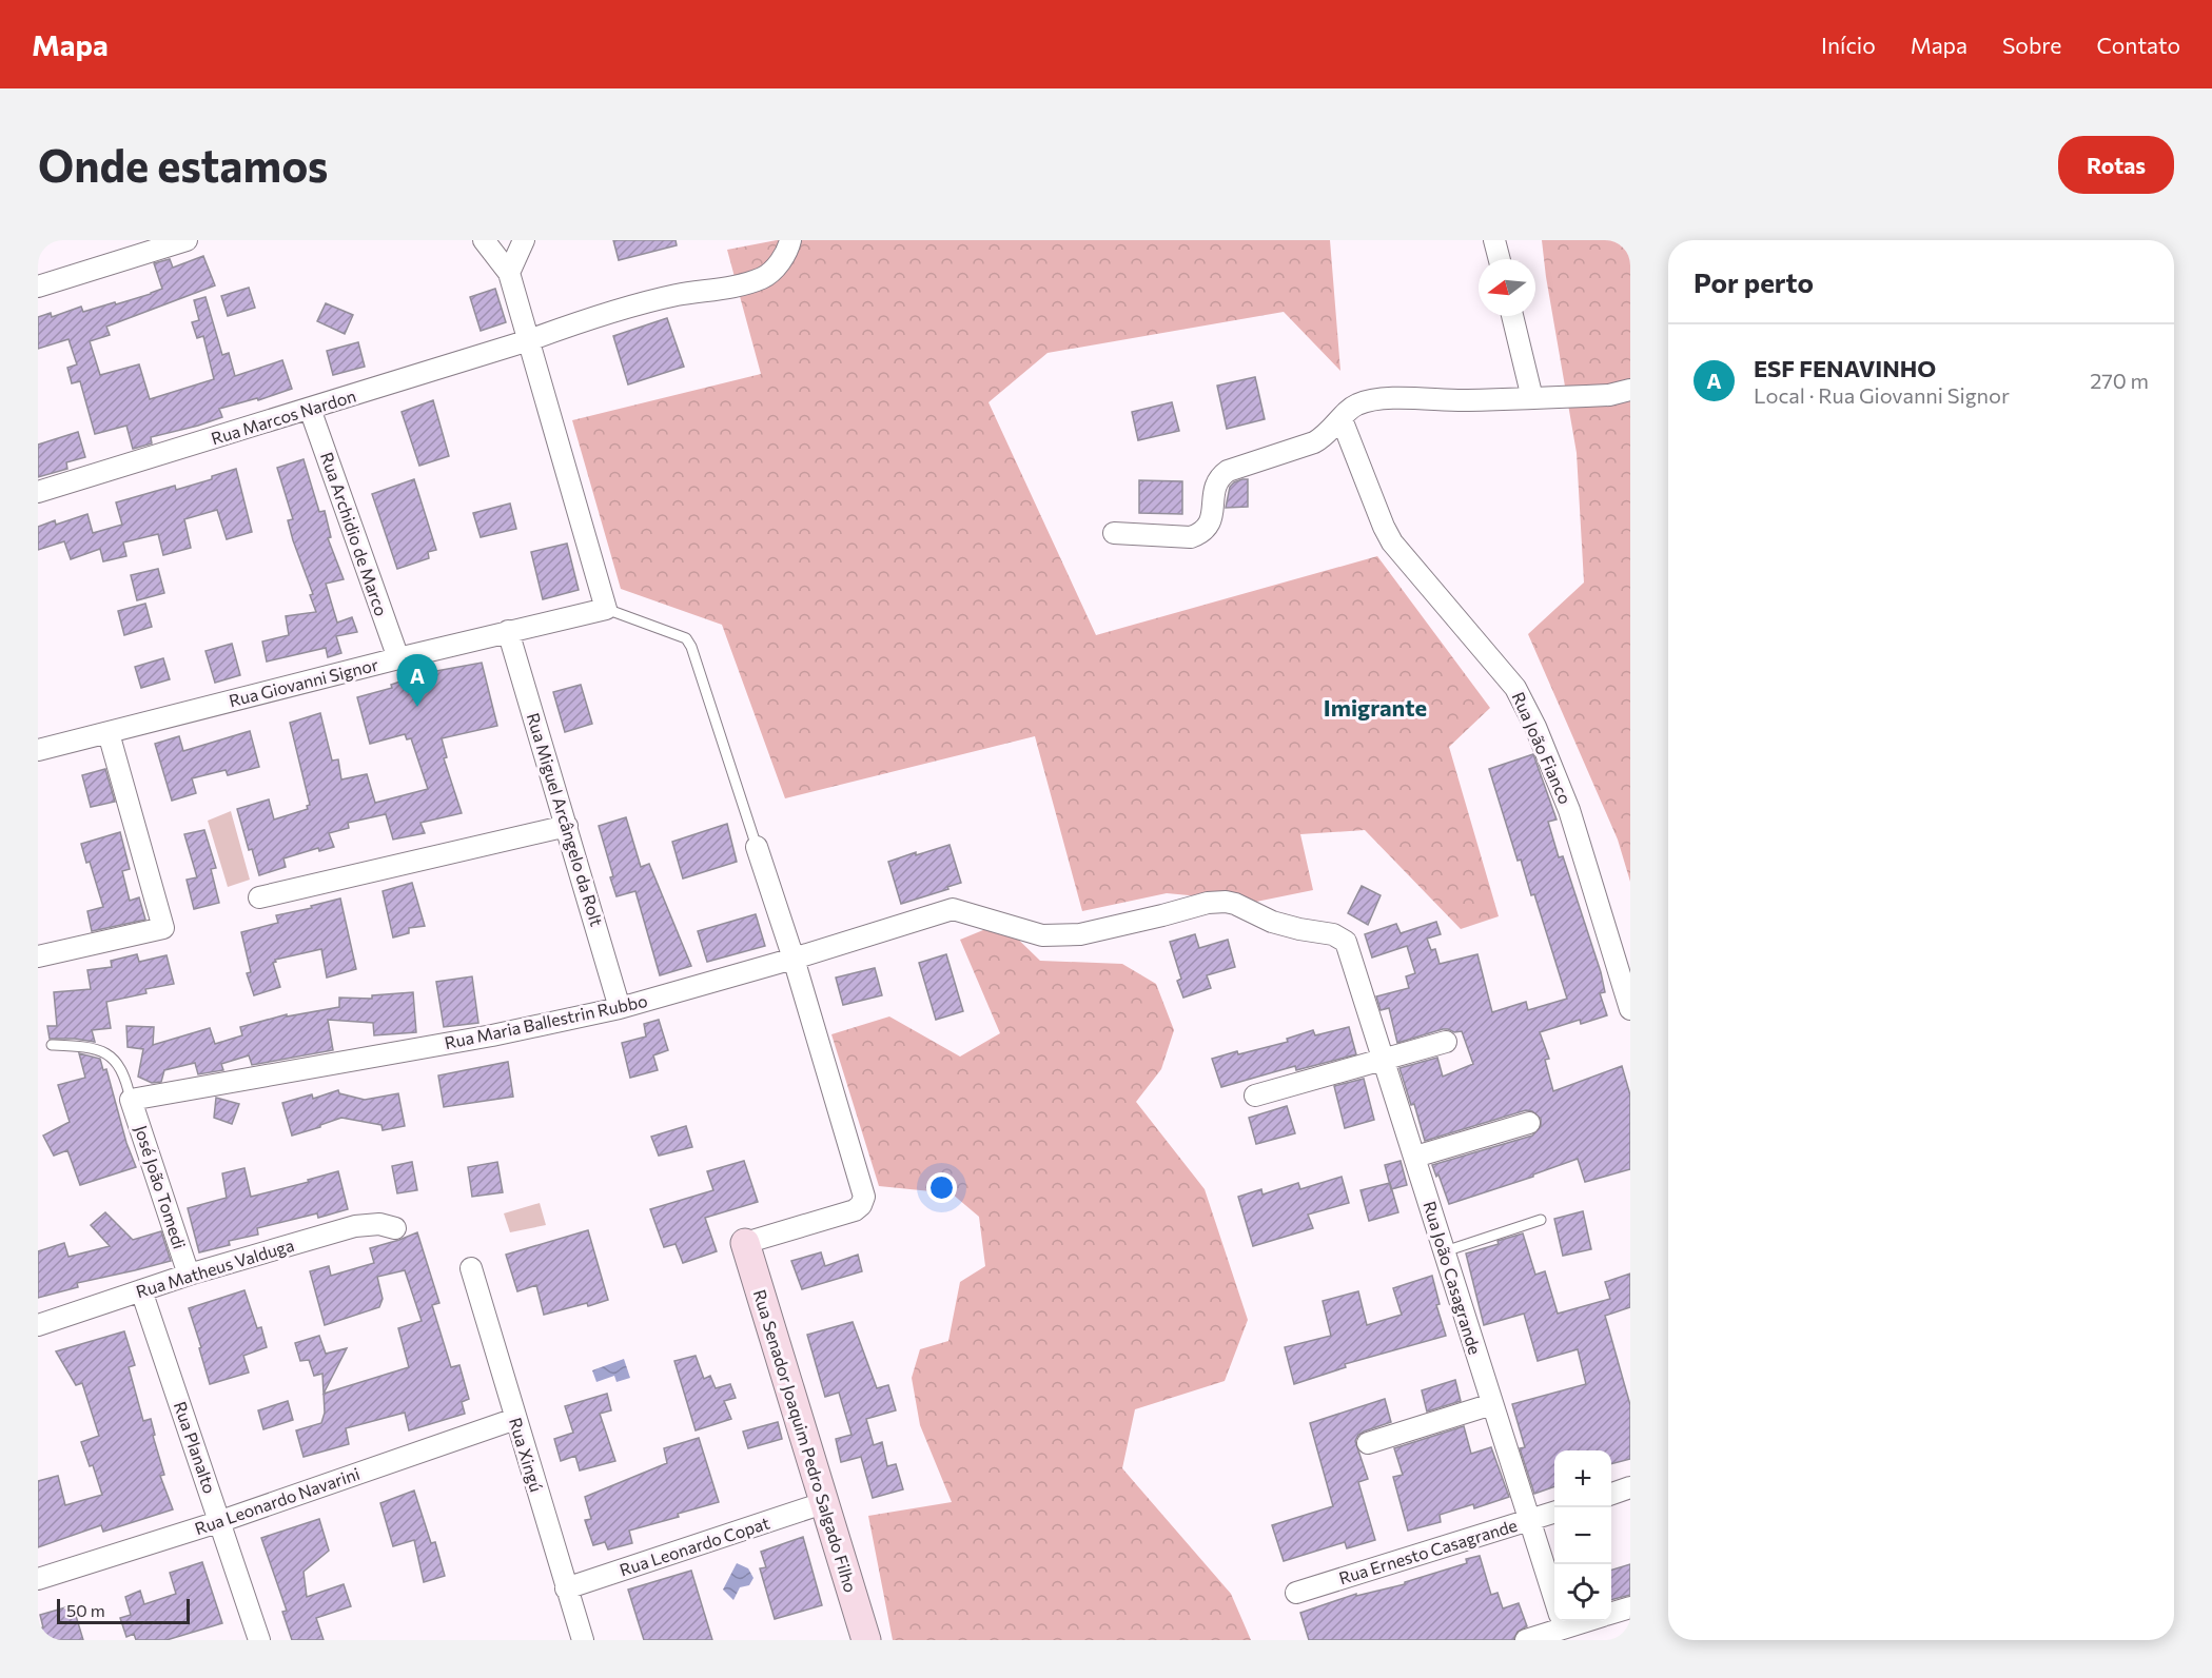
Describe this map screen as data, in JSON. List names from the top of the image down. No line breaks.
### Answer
{"streets":{"street":["Rua Marcos Nardon","Rua Archidio de Marco","Rua Giovanni Signor","Rua João Fianco","Rua Miguel Arcângelo da Rolt","Rua Maria Ballestrin Rubbo","José João Tomedi","Rua Matheus Valduga","Rua João Casagrande","Rua Senador Joaquim Pedro Salgado Filho","Rua Planalto","Rua Xingú","Rua Leonardo Navarini","Rua Leonardo Copat","Rua Ernesto Casagrande"]},"crossings":[["Rua Marcos Nardon","Rua Archidio de Marco"],["Rua Archidio de Marco","Rua Giovanni Signor"],["Rua Giovanni Signor","Rua Miguel Arcângelo da Rolt"],["Rua Miguel Arcângelo da Rolt","Rua Maria Ballestrin Rubbo"],["Rua Maria Ballestrin Rubbo","José João Tomedi"],["Rua Maria Ballestrin Rubbo","Rua João Casagrande"],["José João Tomedi","Rua Matheus Valduga"],["Rua Matheus Valduga","Rua Planalto"],["Rua João Casagrande","Rua Ernesto Casagrande"],["Rua Senador Joaquim Pedro Salgado Filho","Rua Leonardo Copat"],["Rua Planalto","Rua Leonardo Navarini"],["Rua Xingú","Rua Leonardo Navarini"],["Rua Xingú","Rua Leonardo Copat"]],"districts":["Imigrante"],"scale_bar":"50 m","north":"left","page":{"header":"Mapa","nav":["Início","Mapa","Sobre","Contato"],"buttons":"Rotas","title":"Onde estamos","heading":"Por perto","list":[{"mark":"A","name":"ESF FENAVINHO","note":"Local · Rua Giovanni Signor","value":"270 m"}],"pins":"A","map_buttons":["+","−"],"scale":"50 m"}}
